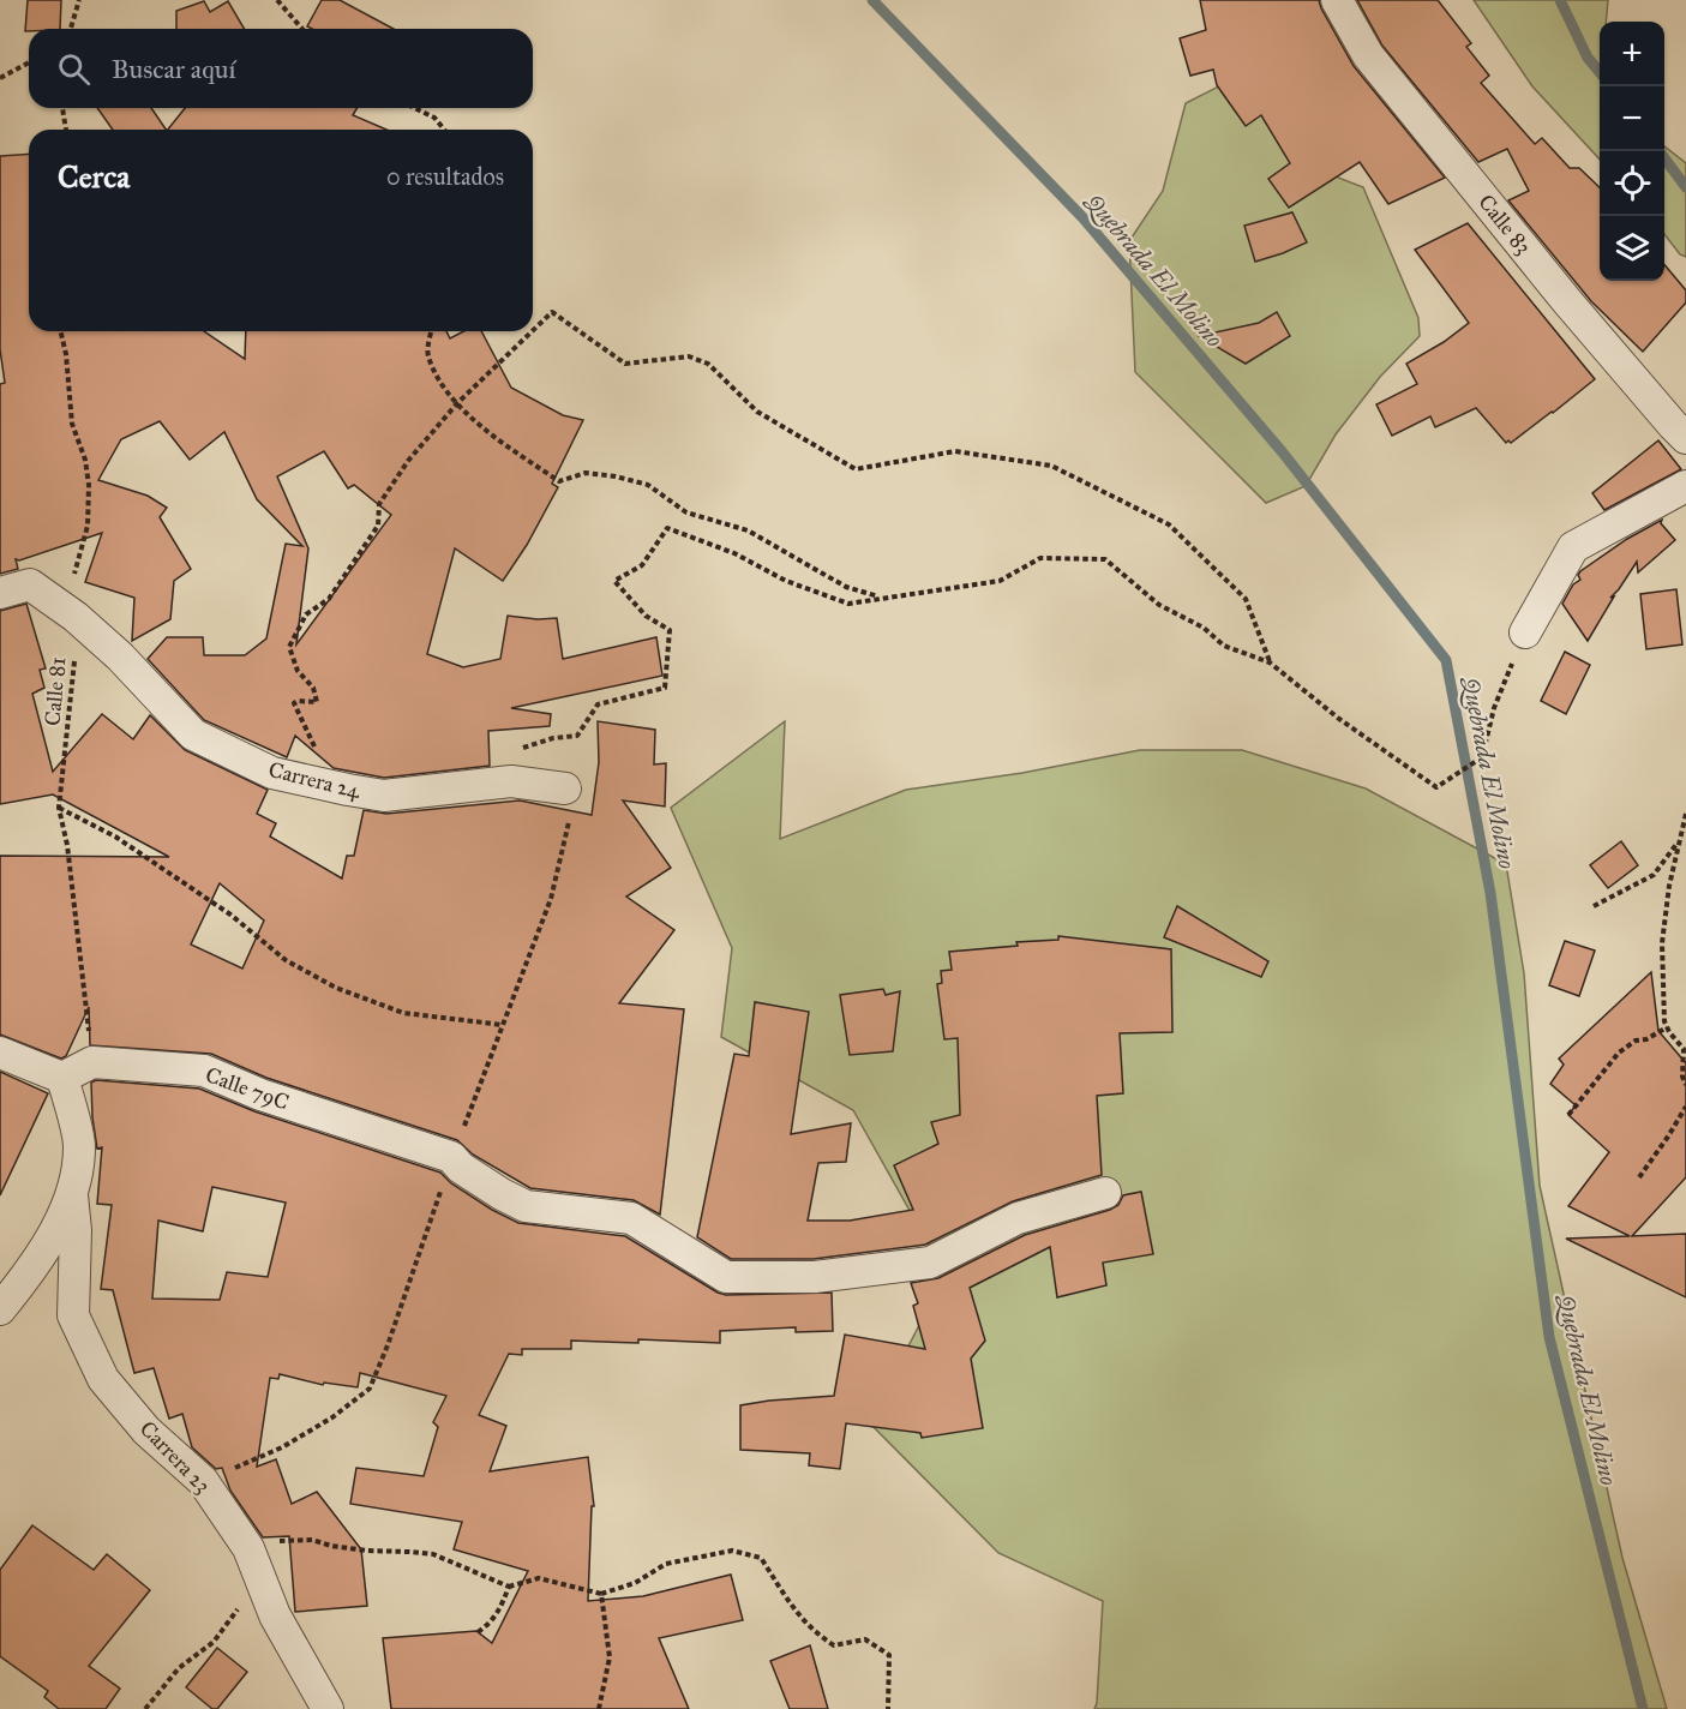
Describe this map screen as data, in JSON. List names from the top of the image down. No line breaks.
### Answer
{"streets":{"street":["Calle 83","Carrera 24","Calle 79C","Carrera 23"],"path":["Calle 81"]},"crossings":[["Calle 81","Carrera 24"],["Calle 81","Calle 79C"]],"water":["Quebrada El Molino"],"page":{"map_buttons":["+","−"],"search":"Buscar aquí","heading":["Cerca","0 resultados"]}}
